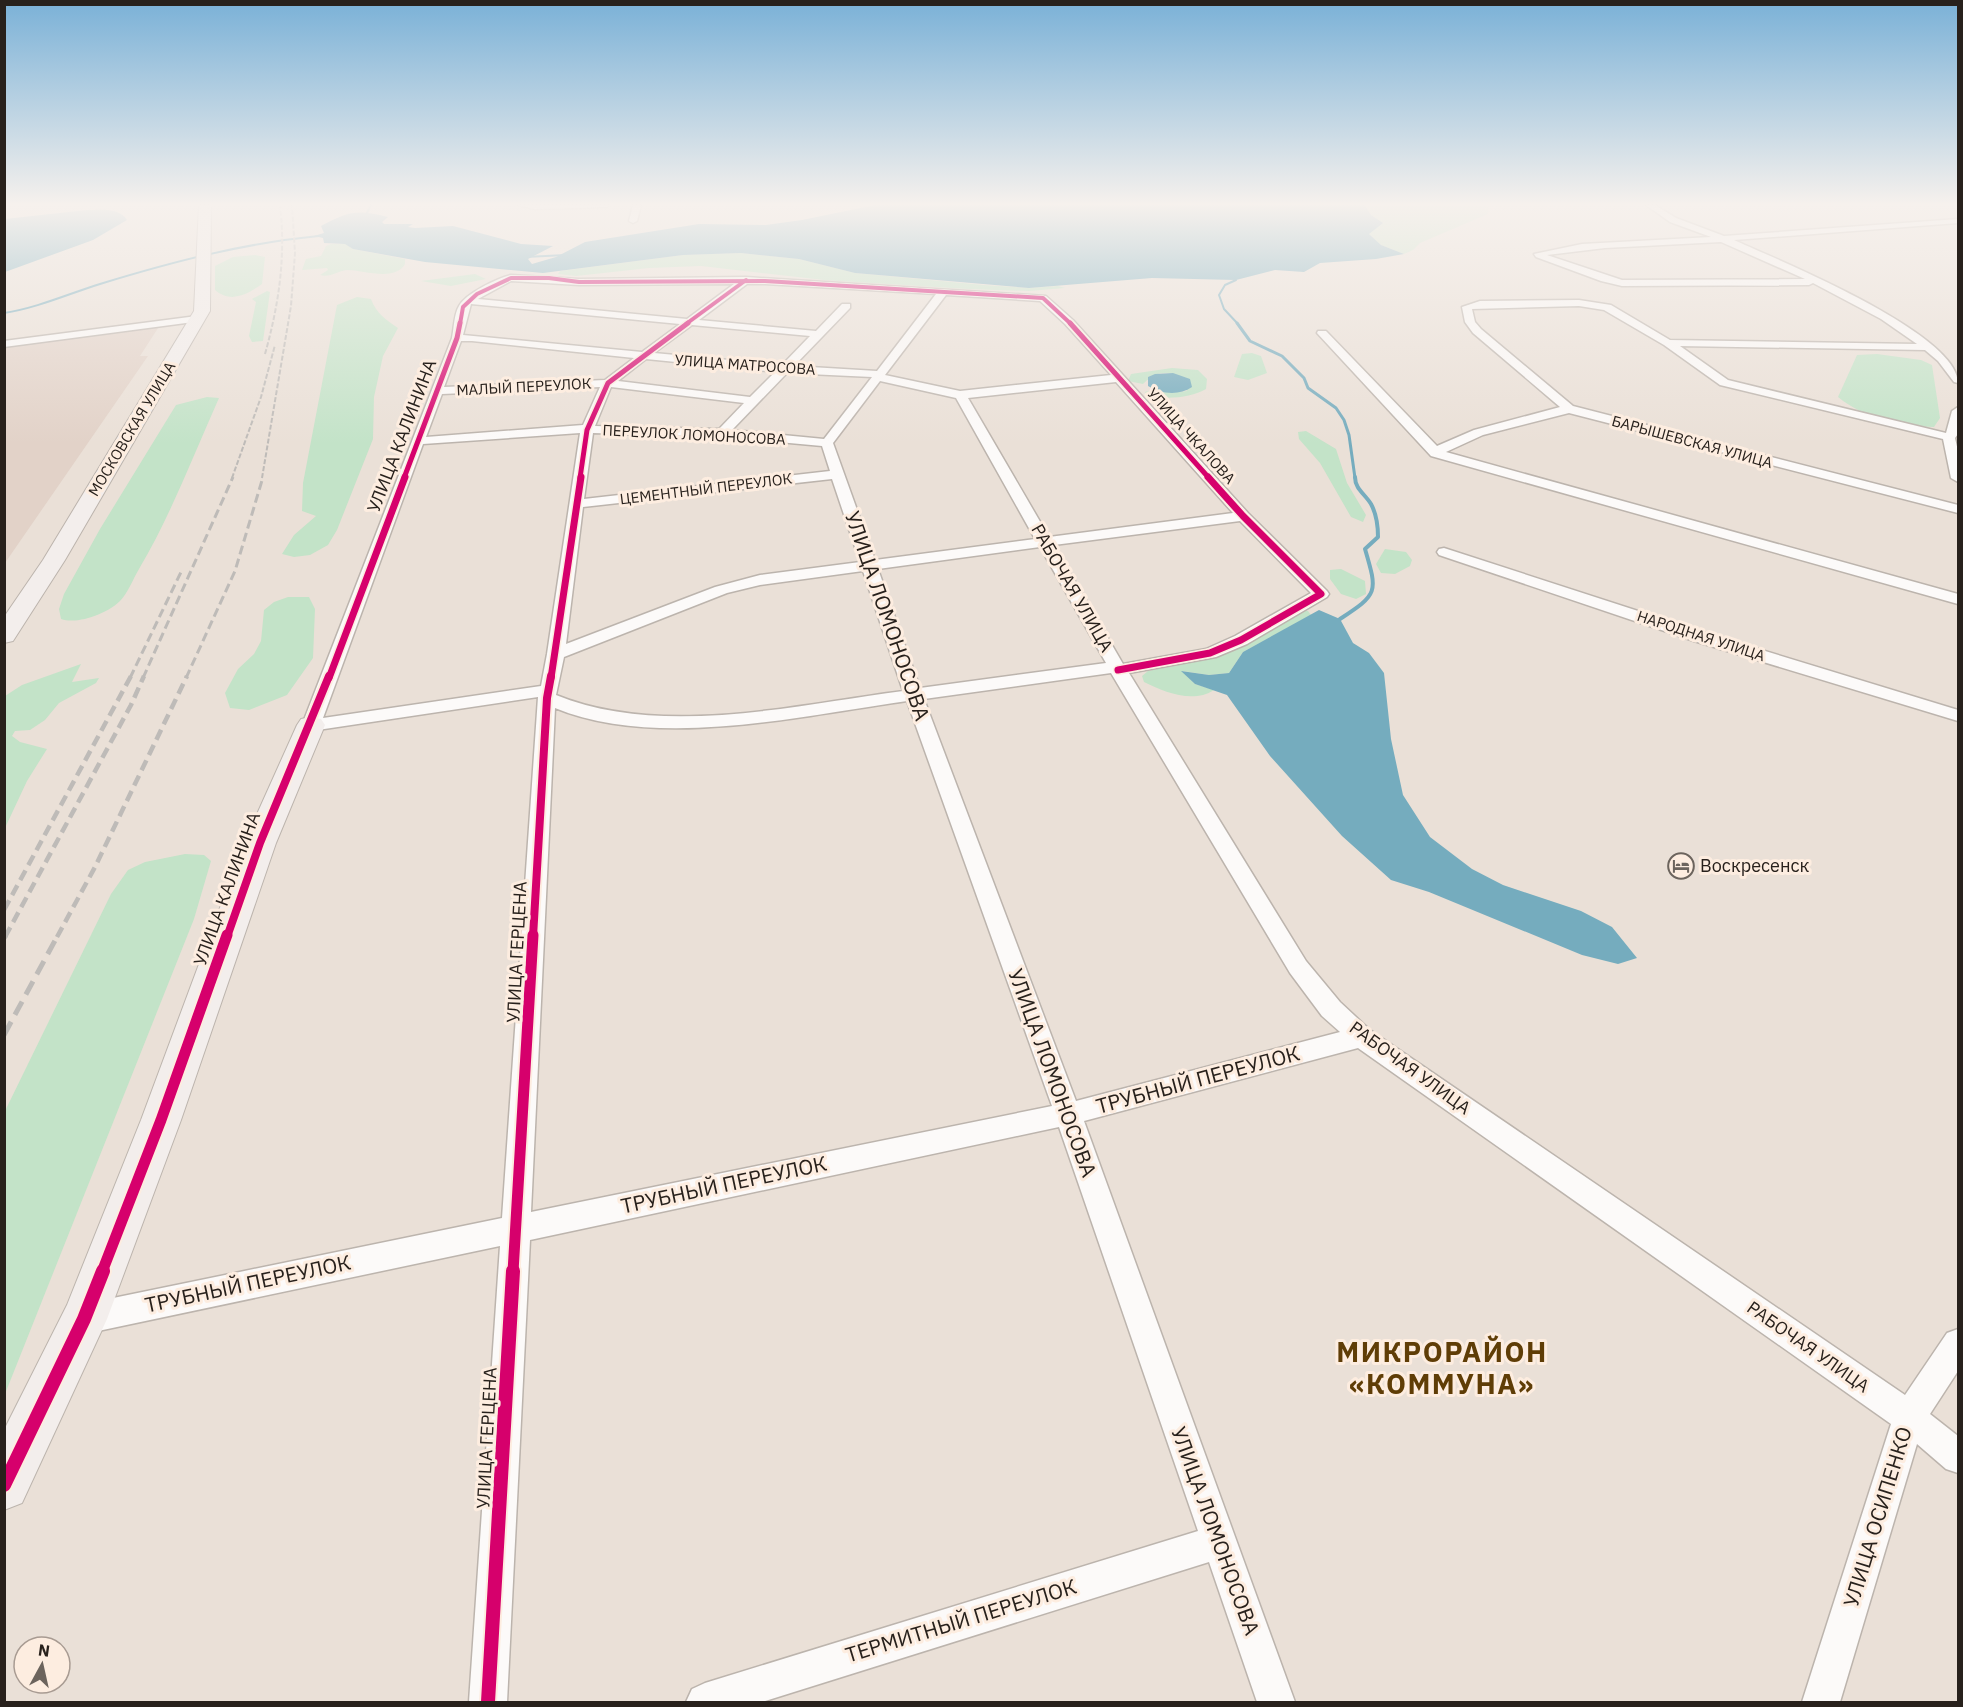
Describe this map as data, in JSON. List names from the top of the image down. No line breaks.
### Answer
{"streets":{"street":["УЛИЦА МАТРОСОВА","МАЛЫЙ ПЕРЕУЛОК","МОСКОВСКАЯ УЛИЦА","ПЕРЕУЛОК ЛОМОНОСОВА","УЛИЦА КАЛИНИНА","УЛИЦА ЧКАЛОВА","БАРЫШЕВСКАЯ УЛИЦА","ЦЕМЕНТНЫЙ ПЕРЕУЛОК","РАБОЧАЯ УЛИЦА","УЛИЦА ЛОМОНОСОВА","НАРОДНАЯ УЛИЦА","УЛИЦА ГЕРЦЕНА","ТРУБНЫЙ ПЕРЕУЛОК","УЛИЦА ОСИПЕНКО","ТЕРМИТНЫЙ ПЕРЕУЛОК"]},"crossings":[["УЛИЦА МАТРОСОВА","УЛИЦА КАЛИНИНА"],["УЛИЦА МАТРОСОВА","УЛИЦА ЧКАЛОВА"],["УЛИЦА МАТРОСОВА","РАБОЧАЯ УЛИЦА"],["УЛИЦА МАТРОСОВА","УЛИЦА ГЕРЦЕНА"],["МАЛЫЙ ПЕРЕУЛОК","УЛИЦА КАЛИНИНА"],["МАЛЫЙ ПЕРЕУЛОК","УЛИЦА ГЕРЦЕНА"],["ПЕРЕУЛОК ЛОМОНОСОВА","УЛИЦА КАЛИНИНА"],["ПЕРЕУЛОК ЛОМОНОСОВА","УЛИЦА ЛОМОНОСОВА"],["ПЕРЕУЛОК ЛОМОНОСОВА","УЛИЦА ГЕРЦЕНА"],["УЛИЦА КАЛИНИНА","ТРУБНЫЙ ПЕРЕУЛОК"],["УЛИЦА ЧКАЛОВА","РАБОЧАЯ УЛИЦА"],["ЦЕМЕНТНЫЙ ПЕРЕУЛОК","УЛИЦА ЛОМОНОСОВА"],["ЦЕМЕНТНЫЙ ПЕРЕУЛОК","УЛИЦА ГЕРЦЕНА"],["РАБОЧАЯ УЛИЦА","ТРУБНЫЙ ПЕРЕУЛОК"],["РАБОЧАЯ УЛИЦА","УЛИЦА ОСИПЕНКО"],["УЛИЦА ЛОМОНОСОВА","ТРУБНЫЙ ПЕРЕУЛОК"],["УЛИЦА ЛОМОНОСОВА","ТЕРМИТНЫЙ ПЕРЕУЛОК"],["УЛИЦА ГЕРЦЕНА","ТРУБНЫЙ ПЕРЕУЛОК"]],"districts":["МИКРОРАЙОН «КОММУНА»"],"places":{"hotel":["Воскресенск"]},"north":"top"}
